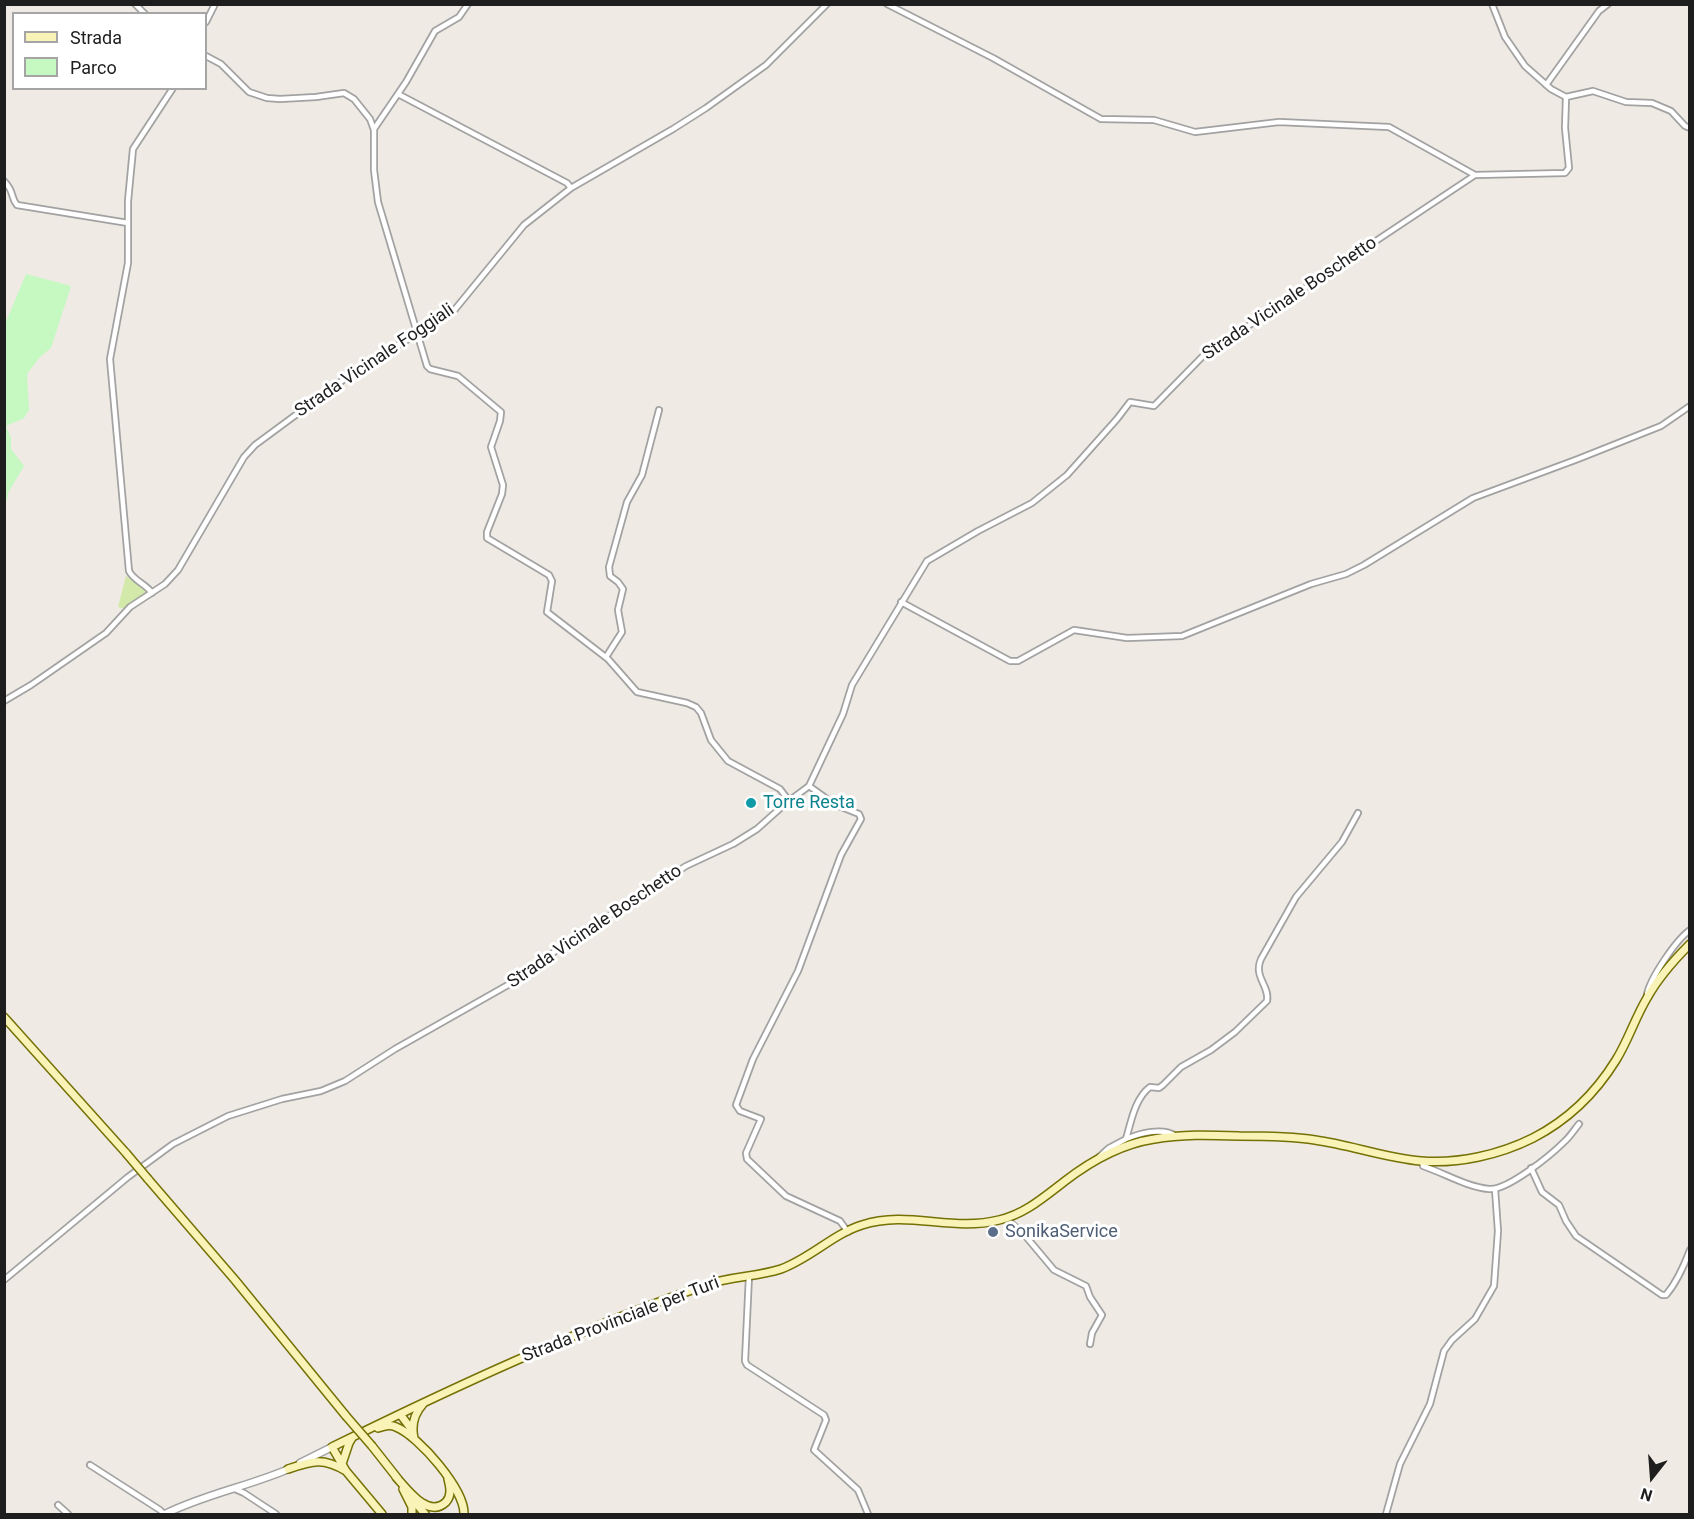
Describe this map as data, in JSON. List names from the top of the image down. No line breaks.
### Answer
{"streets":{"main road":["Strada Provinciale per Turi"],"street":["Strada Vicinale Boschetto","Strada Vicinale Foggiali"]},"places":["Torre Resta","SonikaService"],"legend":["Strada","Parco"],"north":"bottom"}
